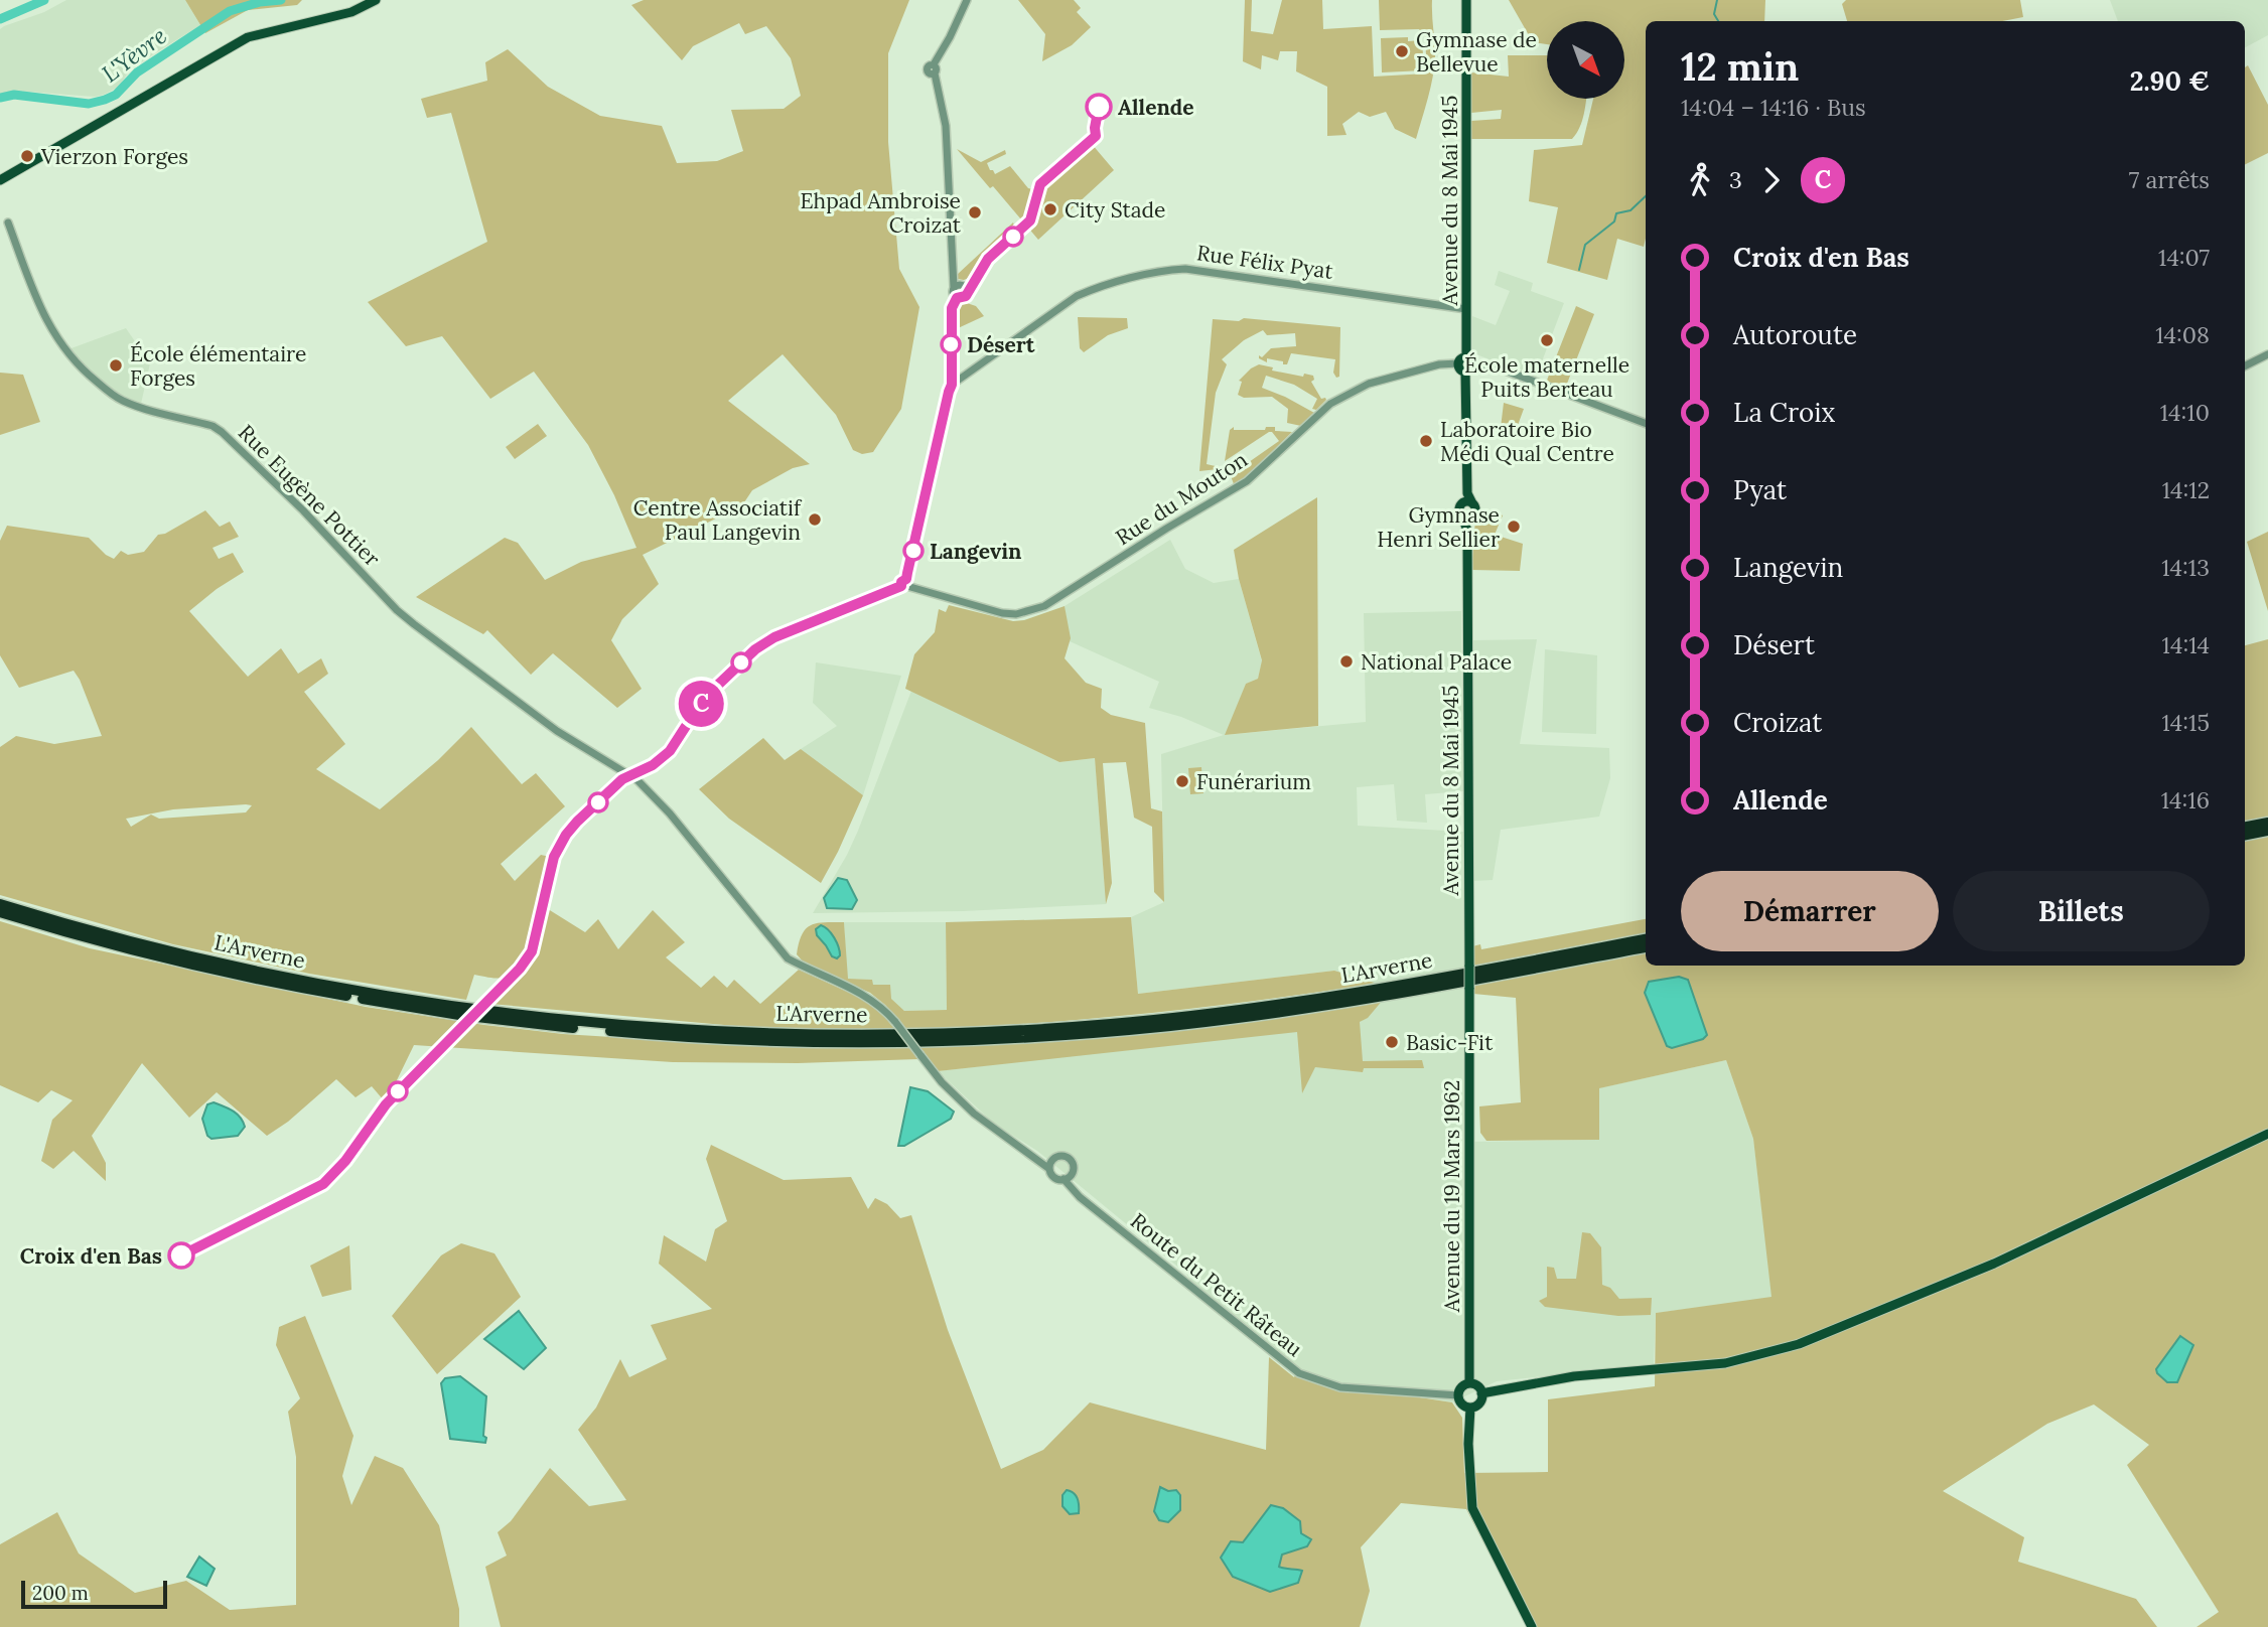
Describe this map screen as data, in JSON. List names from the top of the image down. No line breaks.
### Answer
{"streets":{"highway":["L'Arverne"],"main road":["Avenue du 8 Mai 1945","Avenue du 19 Mars 1962"],"street":["Rue Félix Pyat","Rue Eugène Pottier","Rue du Mouton","Route du Petit Râteau"]},"crossings":[["Avenue du 8 Mai 1945","Rue Félix Pyat"],["Avenue du 8 Mai 1945","Rue du Mouton"],["Avenue du 8 Mai 1945","Avenue du 19 Mars 1962"],["Avenue du 19 Mars 1962","Route du Petit Râteau"]],"water":["L'Yèvre"],"places":["Gymnase de Bellevue","Allende","Vierzon Forges","City Stade","Ehpad Ambroise Croizat","École maternelle Puits Berteau","Désert","École élémentaire Forges","Laboratoire Bio Médi Qual Centre","Centre Associatif Paul Langevin","Gymnase Henri Sellier","Langevin","National Palace","Funérarium","Basic-Fit","Croix d'en Bas"],"lines":["bus line C"],"scale_bar":"200 m","north":"bottom right","page":{"on_map":"C","heading":["12 min","14:04 – 14:16 · Bus","2.90 €"],"legs":["3","C","7 arrêts"],"list":[{"name":"Croix d'en Bas","value":"14:07"},{"name":"Autoroute","value":"14:08"},{"name":"La Croix","value":"14:10"},{"name":"Pyat","value":"14:12"},{"name":"Langevin","value":"14:13"},{"name":"Désert","value":"14:14"},{"name":"Croizat","value":"14:15"},{"name":"Allende","value":"14:16"}],"buttons":["Démarrer","Billets"],"scale":"200 m"}}
